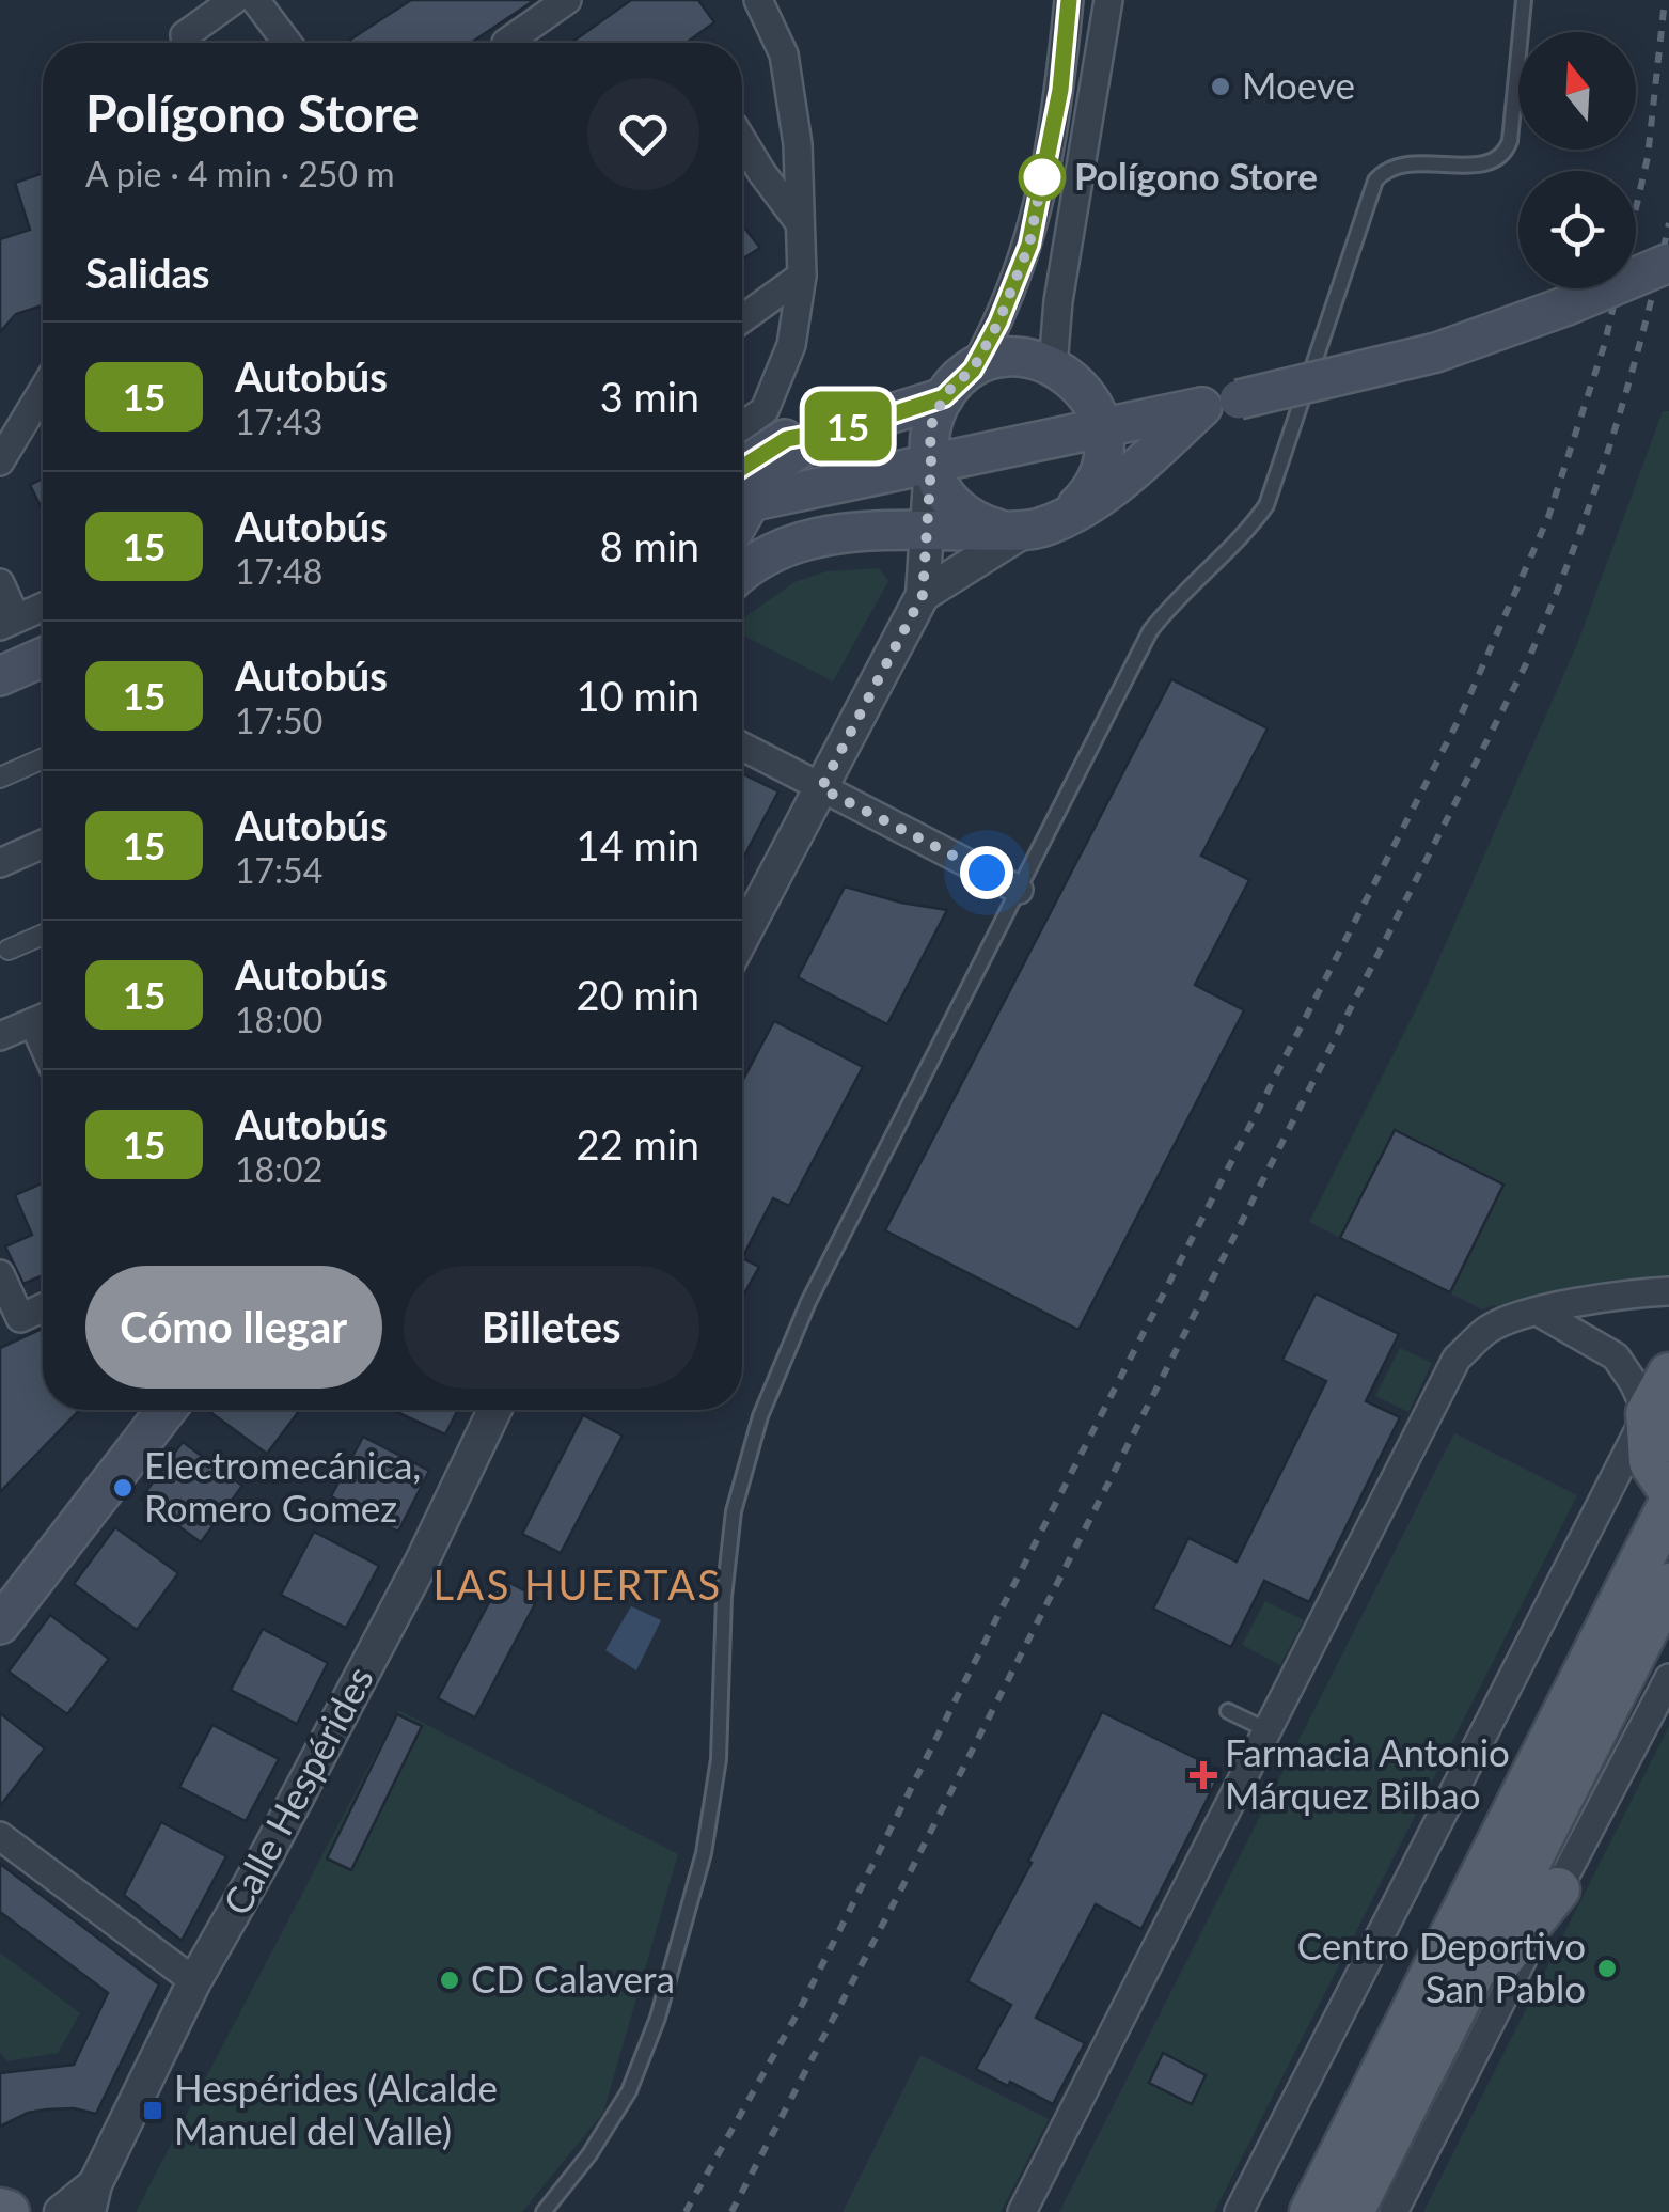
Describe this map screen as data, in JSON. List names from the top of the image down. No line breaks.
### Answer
{"streets":{"street":["Calle Hespérides"]},"districts":["LAS HUERTAS"],"places":{"other":["Moeve","Polígono Store","Electromecánica, Romero Gomez","Centro Deportivo San Pablo","CD Calavera"],"health":["Farmacia Antonio Márquez Bilbao"],"transit":["Hespérides (Alcalde Manuel del Valle)"]},"lines":["bus line 15"],"north":"top","page":{"on_map":"15","heading":[["Polígono Store","A pie · 4 min · 250 m"],"Salidas"],"list":[{"mark":"15","name":"Autobús","note":"17:43","value":"3 min"},{"mark":"15","name":"Autobús","note":"17:48","value":"8 min"},{"mark":"15","name":"Autobús","note":"17:50","value":"10 min"},{"mark":"15","name":"Autobús","note":"17:54","value":"14 min"},{"mark":"15","name":"Autobús","note":"18:00","value":"20 min"},{"mark":"15","name":"Autobús","note":"18:02","value":"22 min"}],"buttons":["Cómo llegar","Billetes"]}}
